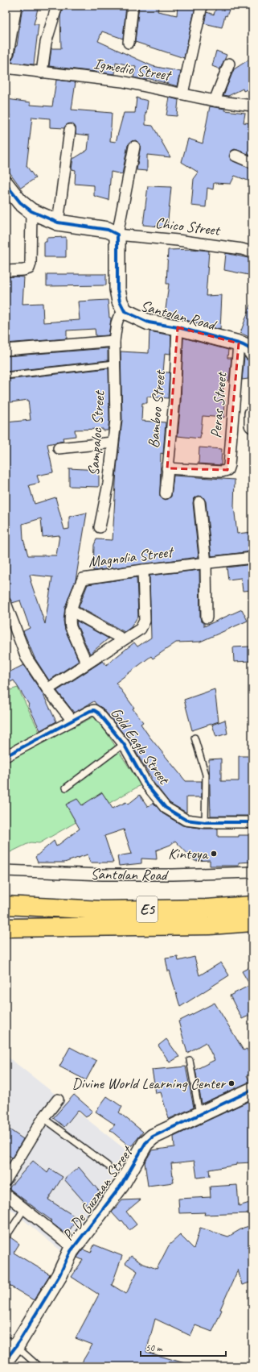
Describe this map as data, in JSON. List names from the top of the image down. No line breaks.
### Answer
{"streets":{"highway":["E5"],"street":["Igmedio Street","Chico Street","Santolan Road","Peras Street","Bamboo Street","Sampaloc Street","Magnolia Street","Gold Eagle Street","P. De Guzman Street"]},"crossings":[["Chico Street","Santolan Road"],["Santolan Road","Peras Street"],["Santolan Road","Bamboo Street"],["Santolan Road","Sampaloc Street"],["Peras Street","Bamboo Street"]],"places":["Kintoya","Divine World Learning Center"],"scale_bar":"50 m"}
